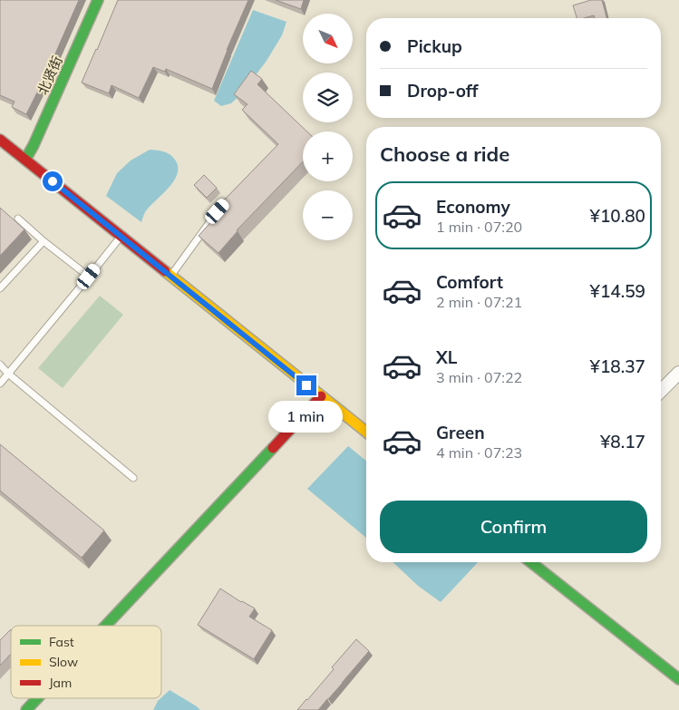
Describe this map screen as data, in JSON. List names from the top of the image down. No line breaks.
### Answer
{"streets":{"main road":["北贤街"]},"legend":["Fast","Slow","Jam"],"north":"bottom right","page":{"map_buttons":["+","−"],"banner":["Pickup","Drop-off"],"heading":"Choose a ride","list":[{"name":"Economy","note":"1 min · 07:20","value":"¥10.80"},{"name":"Comfort","note":"2 min · 07:21","value":"¥14.59"},{"name":"XL","note":"3 min · 07:22","value":"¥18.37"},{"name":"Green","note":"4 min · 07:23","value":"¥8.17"}],"bubble":"1 min","buttons":"Confirm"}}
